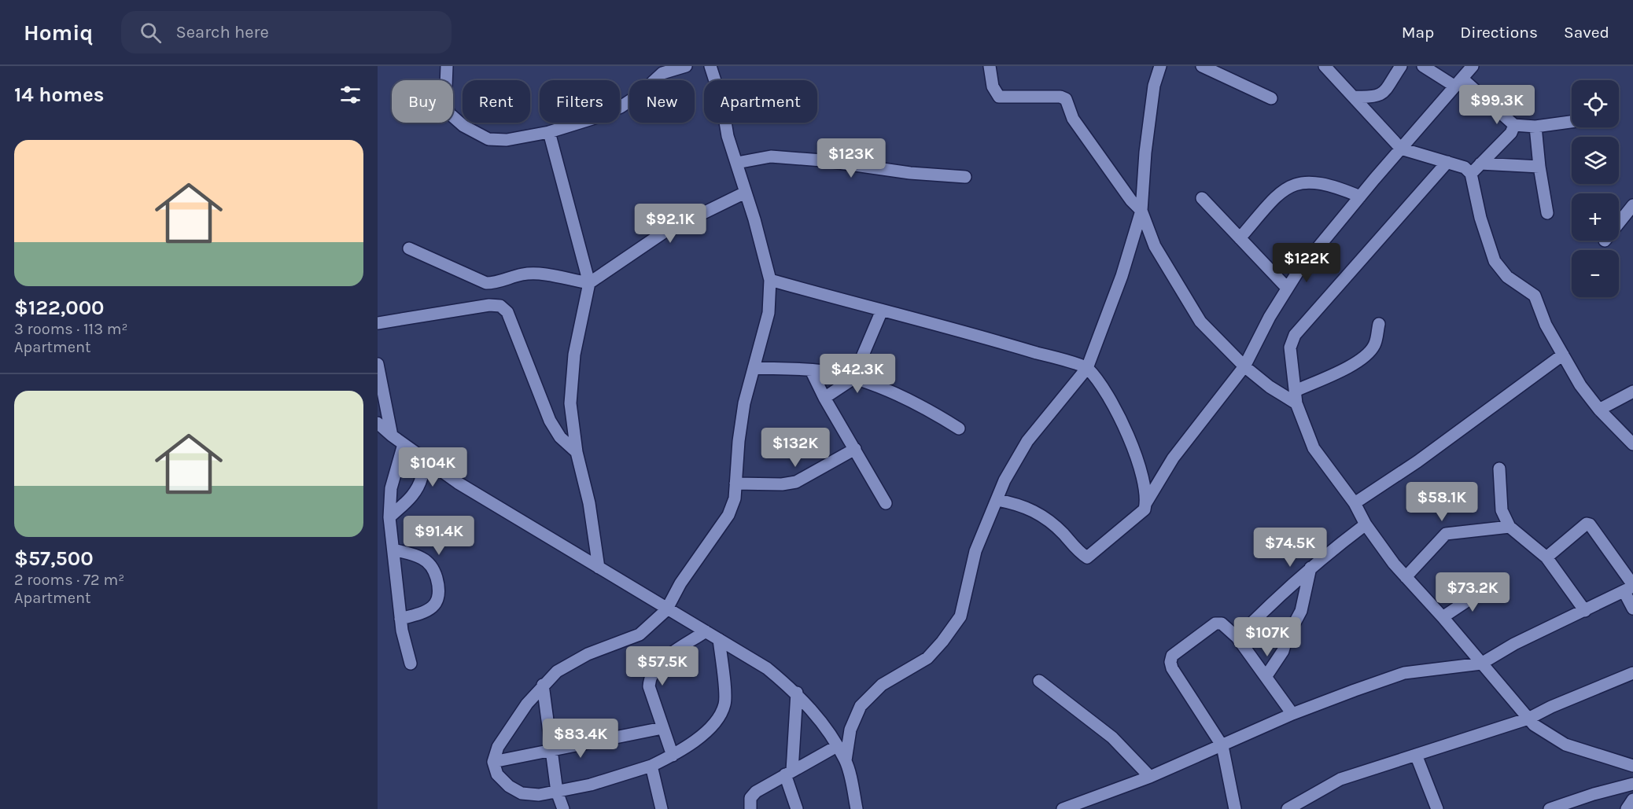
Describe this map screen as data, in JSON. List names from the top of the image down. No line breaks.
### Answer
{"page":{"header":"Homiq","search":"Search here","nav":["Map","Directions","Saved"],"heading":"14 homes","map_buttons":["+","−"],"chip":["Buy","Rent","Filters","New","Apartment"],"price":["$99.3K","$123K","$92.1K","$122K","$42.3K","$132K","$104K","$58.1K","$91.4K","$74.5K","$73.2K","$107K","$57.5K","$83.4K"],"list":[{"name":"$122,000","note":"3 rooms · 113 m² · Apartment"},{"name":"$57,500","note":"2 rooms · 72 m² · Apartment"}]}}
